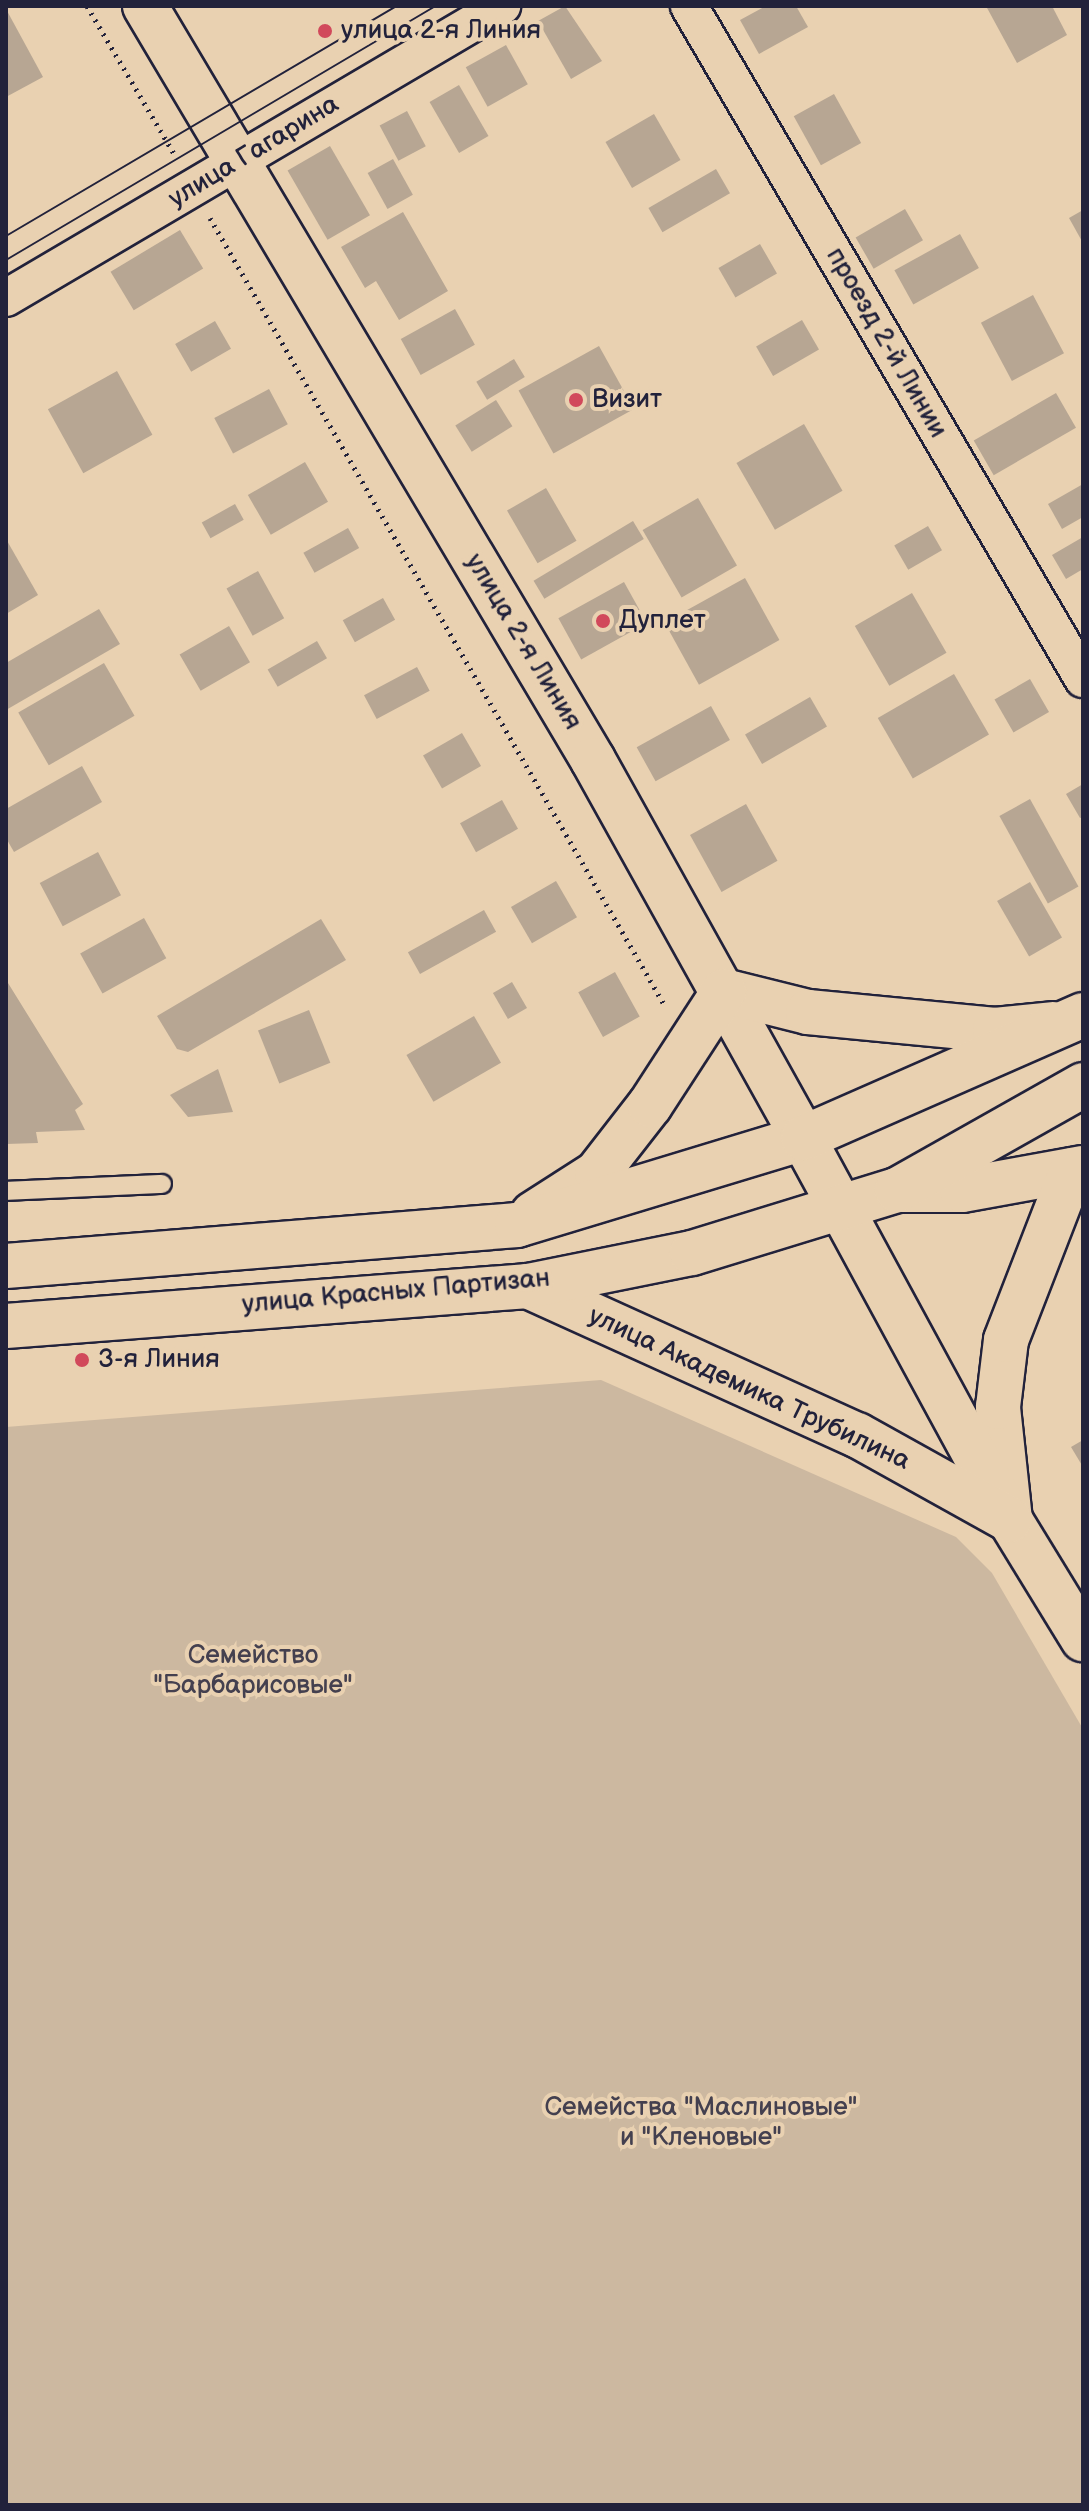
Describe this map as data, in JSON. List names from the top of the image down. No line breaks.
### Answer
{"streets":{"main road":["улица 2-я Линия","улица Красных Партизан","улица Академика Трубилина"],"street":["улица Гагарина","проезд 2-й Линии"]},"crossings":[["улица Гагарина","улица 2-я Линия"],["улица 2-я Линия","улица Красных Партизан"],["улица 2-я Линия","улица Академика Трубилина"],["улица Красных Партизан","улица Академика Трубилина"]],"parks":["Семейство \"Барбарисовые\"","Семейства \"Маслиновые\" и \"Кленовые\""],"places":["улица 2-я Линия","Визит","Дуплет","3-я Линия"]}
